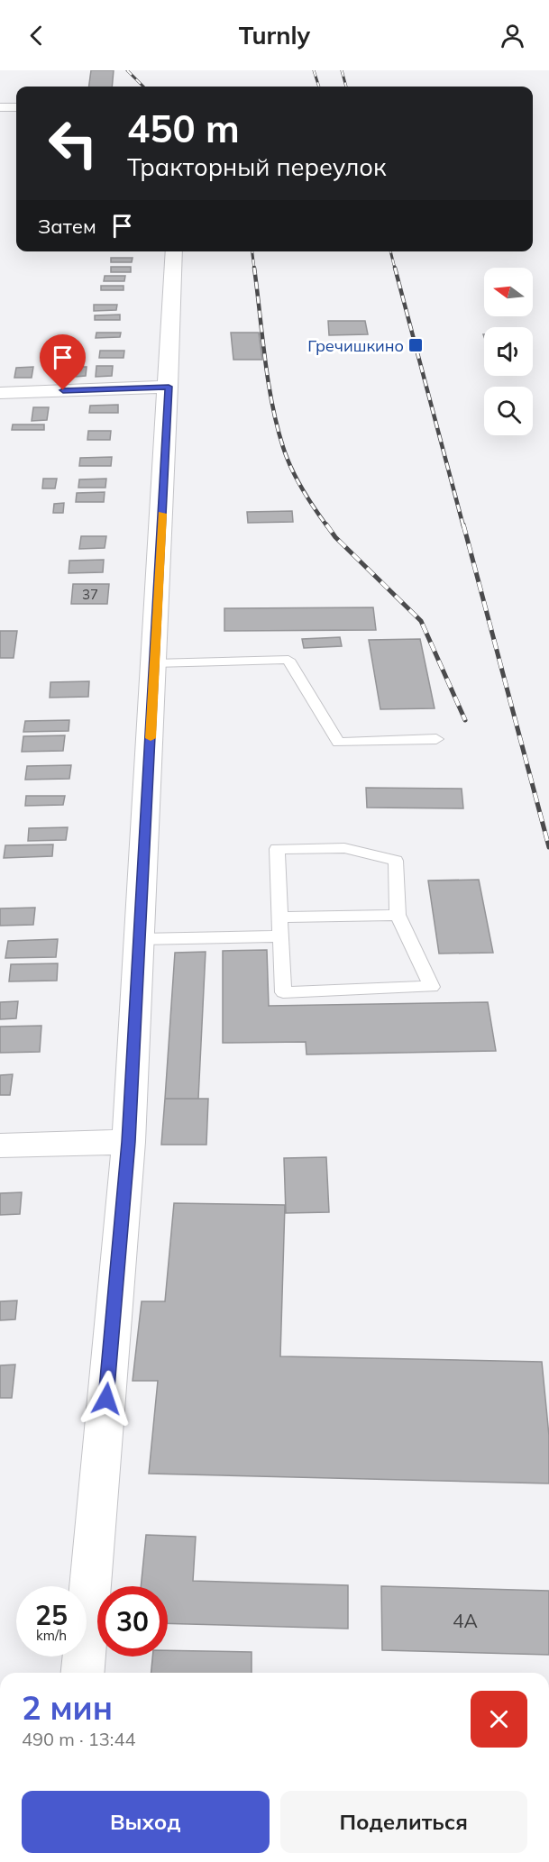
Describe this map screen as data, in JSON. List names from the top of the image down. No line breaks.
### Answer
{"places":{"transit":["Гречишкино"]},"house_numbers":["37","4А"],"north":"left","page":{"header":"Turnly","turn":["450 m","Тракторный переулок"],"then":"Затем","speed":"25 km/h","limit":"30","heading":["2 мин","490 m · 13:44"],"buttons":["Выход","Поделиться"]}}
